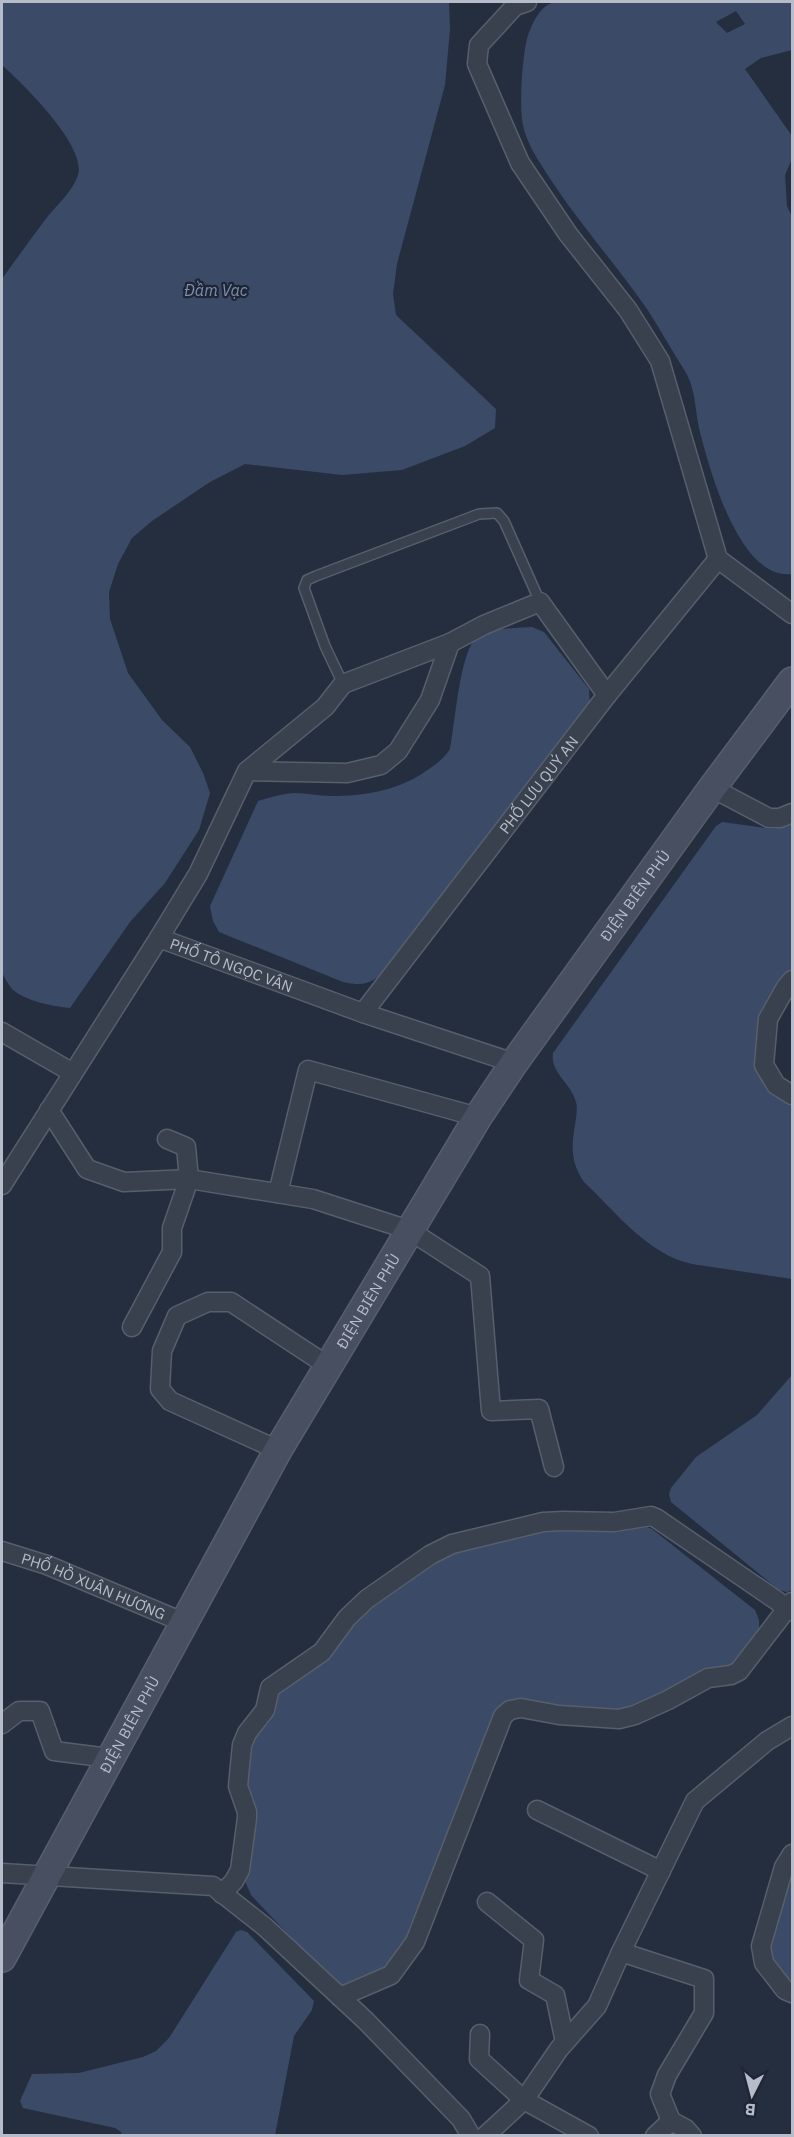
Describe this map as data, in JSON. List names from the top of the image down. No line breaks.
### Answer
{"streets":{"street":["PHỐ LƯU QUÝ AN","ĐIỆN BIÊN PHỦ","PHỐ TÔ NGỌC VÂN","PHỐ HỒ XUÂN HƯƠNG"]},"crossings":[["PHỐ LƯU QUÝ AN","PHỐ TÔ NGỌC VÂN"],["ĐIỆN BIÊN PHỦ","PHỐ TÔ NGỌC VÂN"],["ĐIỆN BIÊN PHỦ","PHỐ HỒ XUÂN HƯƠNG"]],"water":["Đầm Vạc"],"north":"bottom"}
